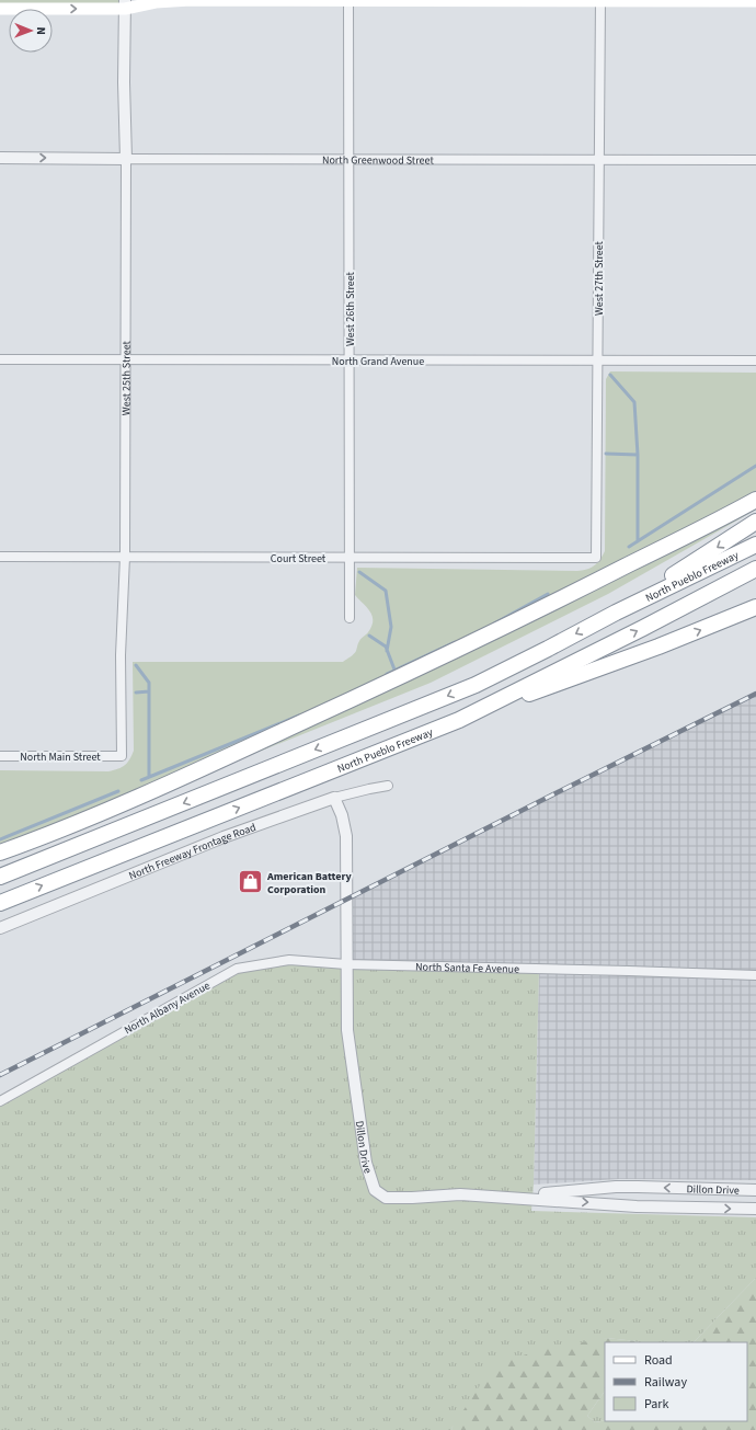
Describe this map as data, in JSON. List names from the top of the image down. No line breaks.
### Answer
{"streets":{"highway":["North Pueblo Freeway"],"street":["North Greenwood Street","West 27th Street","West 26th Street","North Grand Avenue","West 25th Street","Court Street","North Main Street","North Freeway Frontage Road","North Santa Fe Avenue","North Albany Avenue","Dillon Drive"]},"crossings":[["North Greenwood Street","West 27th Street"],["North Greenwood Street","West 26th Street"],["North Greenwood Street","West 25th Street"],["West 27th Street","North Grand Avenue"],["West 27th Street","Court Street"],["West 26th Street","North Grand Avenue"],["West 26th Street","Court Street"],["North Grand Avenue","West 25th Street"],["West 25th Street","Court Street"],["West 25th Street","North Main Street"],["North Santa Fe Avenue","North Albany Avenue"],["North Santa Fe Avenue","Dillon Drive"],["North Albany Avenue","Dillon Drive"]],"places":{"shop":["American Battery Corporation"]},"legend":["Road","Railway","Park"],"north":"right"}
